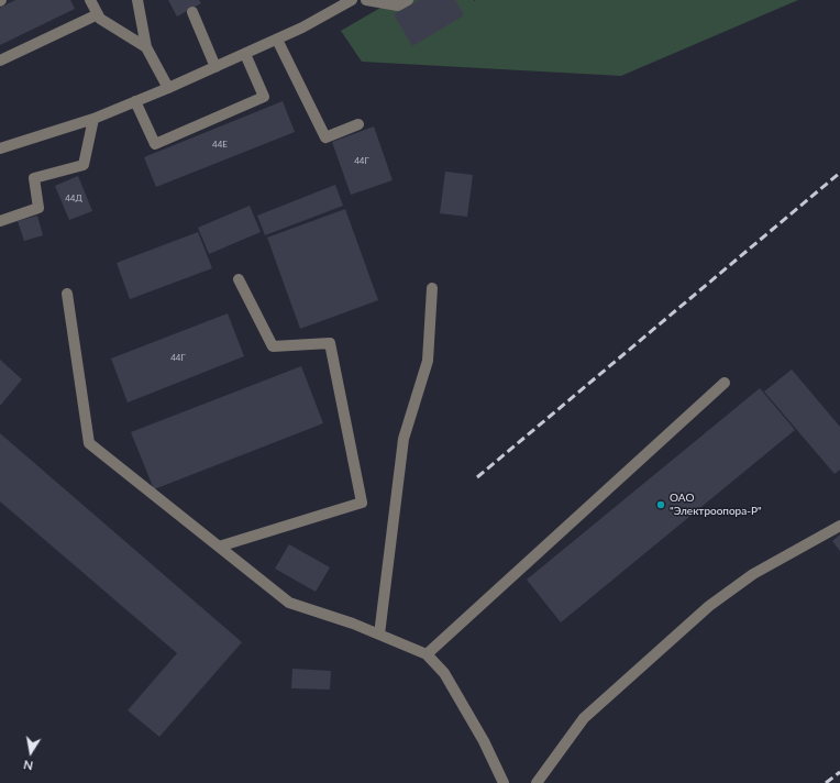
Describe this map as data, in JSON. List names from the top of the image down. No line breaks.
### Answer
{"places":["ОАО \"Электроопора-Р\""],"house_numbers":["44Е","44Г","44Д","44Г"],"north":"bottom"}
